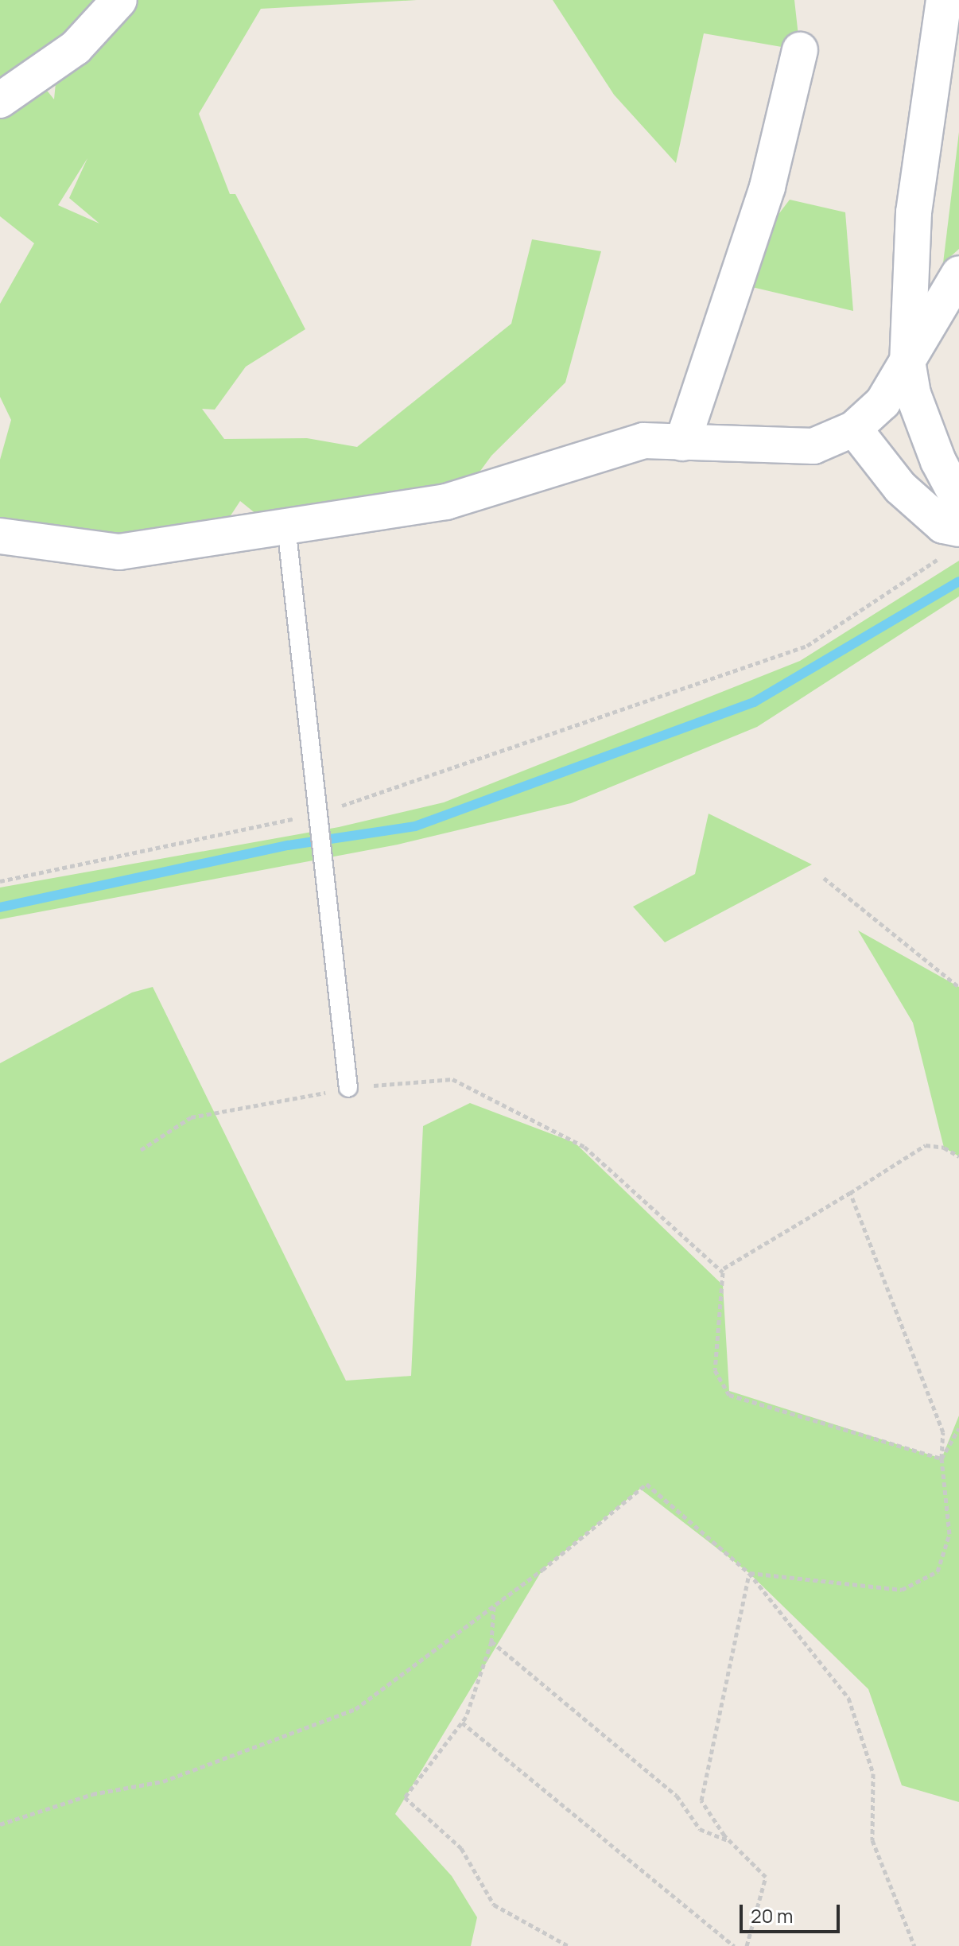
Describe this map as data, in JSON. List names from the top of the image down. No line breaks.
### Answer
{"scale_bar":"20 m"}
